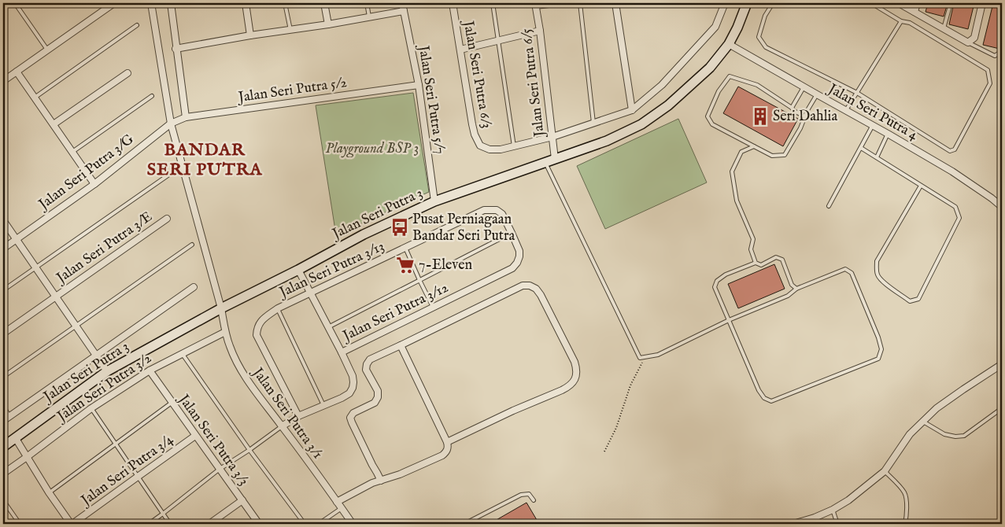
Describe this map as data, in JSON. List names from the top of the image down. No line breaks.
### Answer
{"streets":{"street":["Jalan Seri Putra 6/3","Jalan Seri Putra 6/5","Jalan Seri Putra 5/2","Jalan Seri Putra 5/7","Jalan Seri Putra 4","Jalan Seri Putra 3/G","Jalan Seri Putra 3","Jalan Seri Putra 3/E","Jalan Seri Putra 3/13","Jalan Seri Putra 3/12","Jalan Seri Putra 3/2","Jalan Seri Putra 3/1","Jalan Seri Putra 3/3","Jalan Seri Putra 3/4"]},"crossings":[["Jalan Seri Putra 6/3","Jalan Seri Putra 6/5"],["Jalan Seri Putra 6/5","Jalan Seri Putra 3"],["Jalan Seri Putra 5/2","Jalan Seri Putra 5/7"],["Jalan Seri Putra 5/2","Jalan Seri Putra 3/G"],["Jalan Seri Putra 5/2","Jalan Seri Putra 3/1"],["Jalan Seri Putra 5/7","Jalan Seri Putra 3"],["Jalan Seri Putra 4","Jalan Seri Putra 3"],["Jalan Seri Putra 3/G","Jalan Seri Putra 3/1"],["Jalan Seri Putra 3","Jalan Seri Putra 3/1"],["Jalan Seri Putra 3/13","Jalan Seri Putra 3/12"],["Jalan Seri Putra 3/2","Jalan Seri Putra 3/1"],["Jalan Seri Putra 3/2","Jalan Seri Putra 3/3"],["Jalan Seri Putra 3/3","Jalan Seri Putra 3/4"]],"districts":["BANDAR SERI PUTRA"],"parks":["Playground BSP 3"],"places":{"building":["Seri Dahlia"],"bus stop":["Pusat Perniagaan Bandar Seri Putra"],"supermarket":["7-Eleven"]}}
